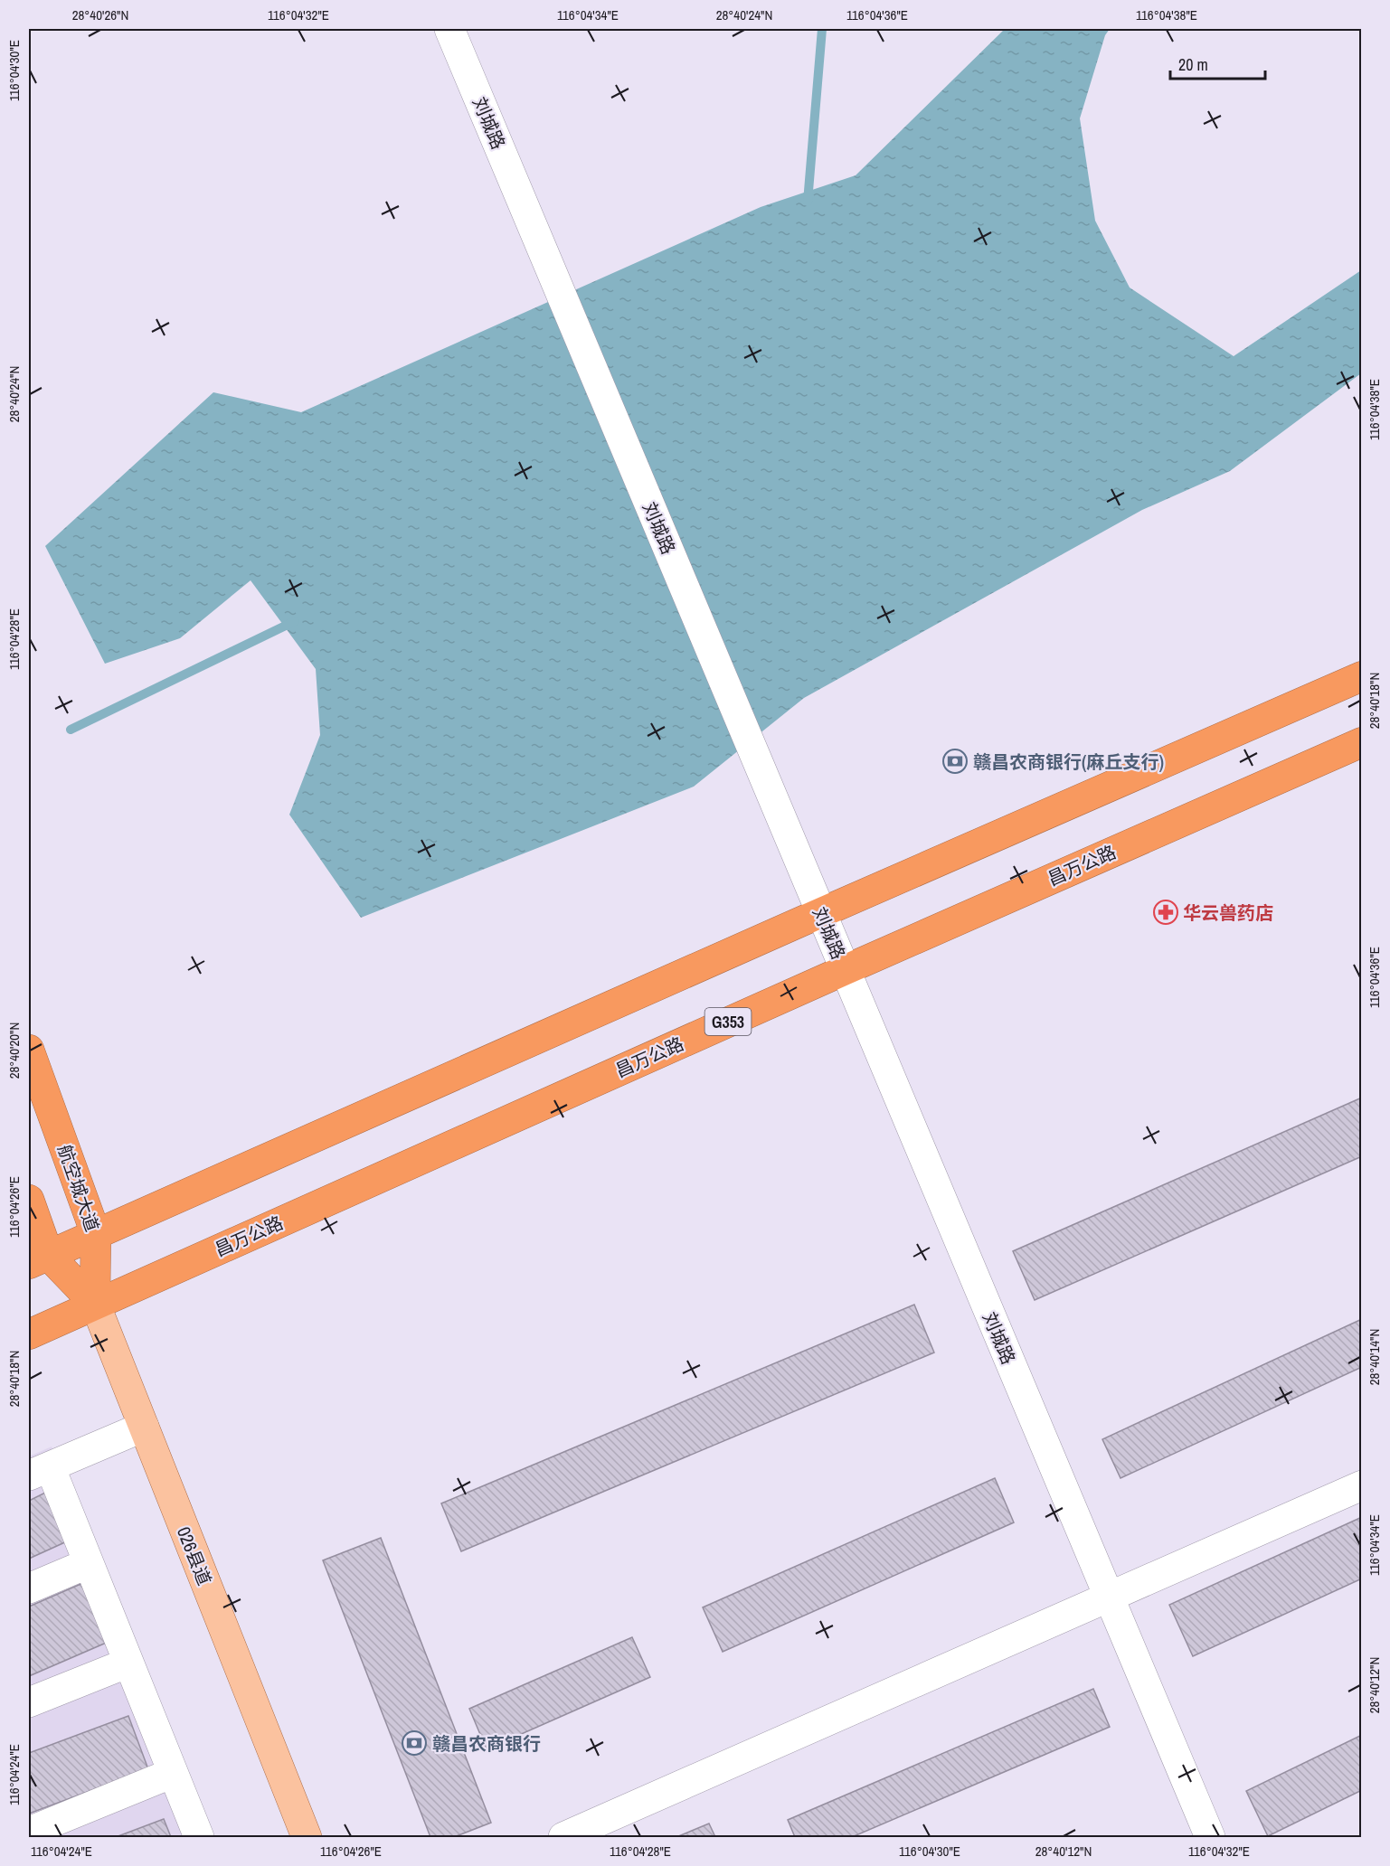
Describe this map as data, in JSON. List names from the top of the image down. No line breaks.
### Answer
{"streets":{"highway":["昌万公路","G353","航空城大道"],"main road":["026县道"],"street":["刘城路"]},"crossings":[["刘城路","昌万公路"],["昌万公路","航空城大道"],["昌万公路","026县道"],["航空城大道","026县道"]],"places":{"bank":["赣昌农商银行(麻丘支行)","赣昌农商银行"],"pharmacy":["华云兽药店"]},"scale_bar":"20 m","coordinates":["28°40'26\"N","116°04'32\"E","116°04'34\"E","28°40'24\"N","116°04'36\"E","116°04'38\"E","116°04'30\"E","116°04'28\"E","28°40'18\"N","28°40'20\"N","116°04'26\"E","28°40'14\"N","28°40'12\"N","116°04'24\"E"]}
